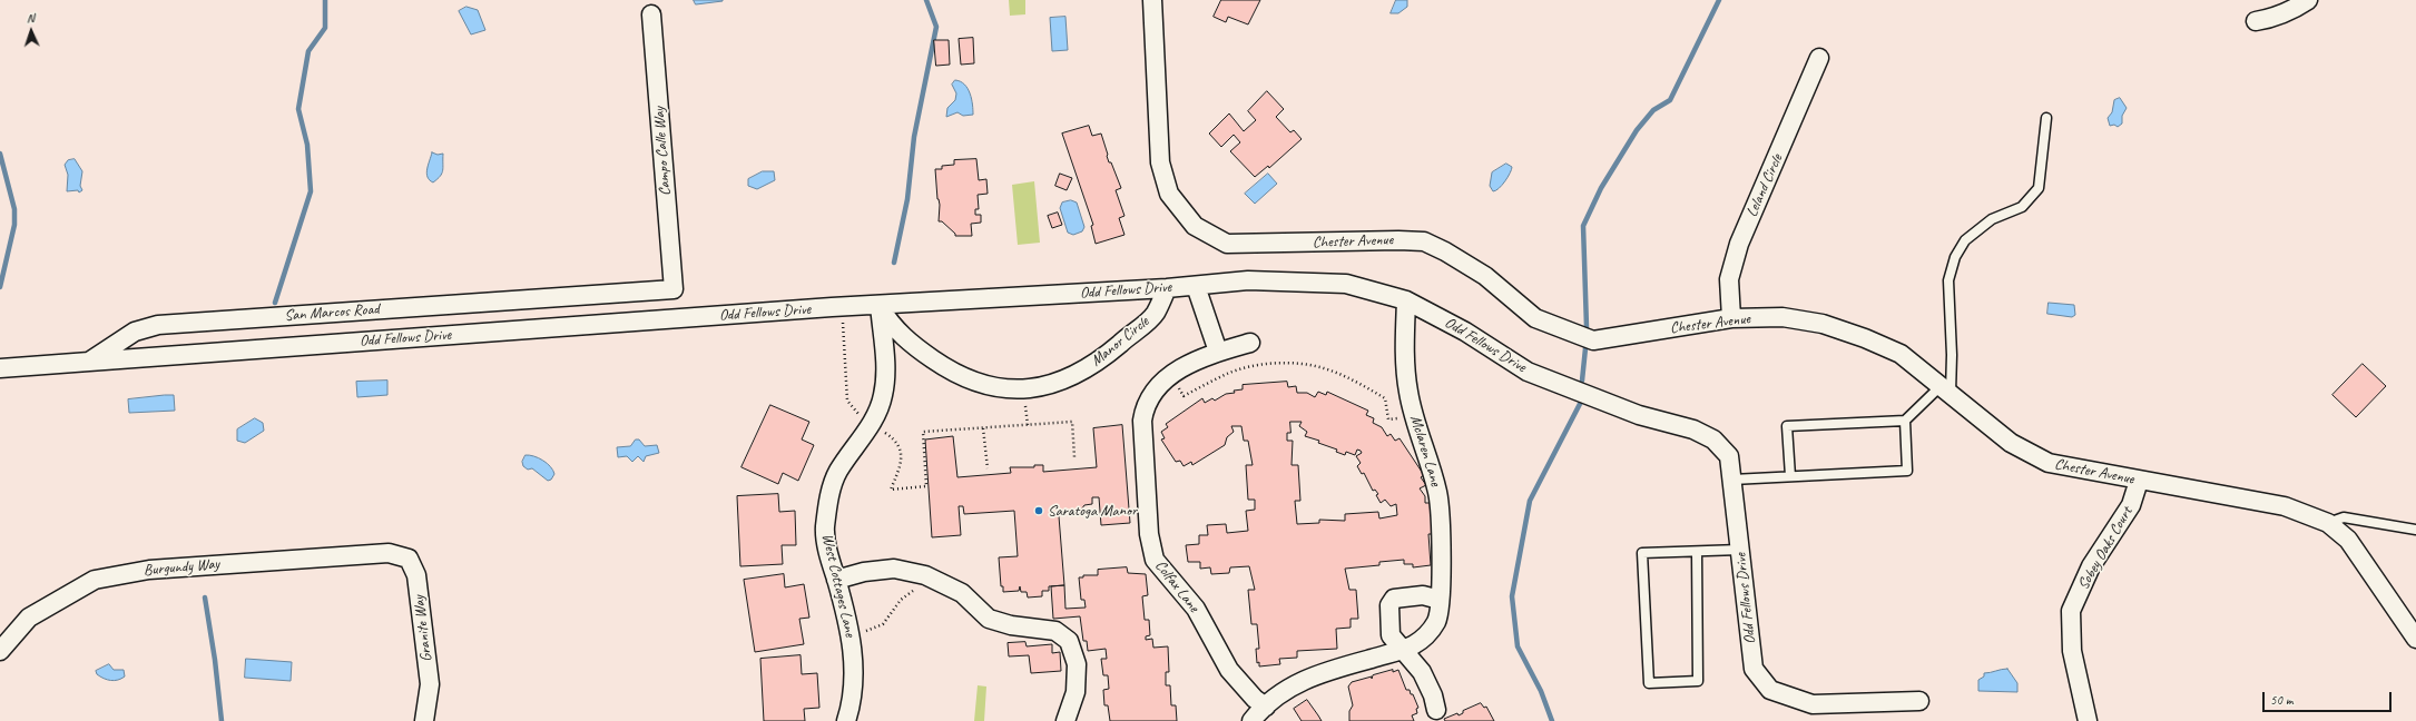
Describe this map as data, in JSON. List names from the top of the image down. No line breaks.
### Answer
{"streets":{"street":["Campo Calle Way","Leland Circle","Chester Avenue","Odd Fellows Drive","San Marcos Road","Manor Circle","Mclaren Lane","Sobey Oaks Court","Burgundy Way","West Cottages Lane","Colfax Lane","Granite Way"]},"crossings":[["Campo Calle Way","San Marcos Road"],["Leland Circle","Chester Avenue"],["Chester Avenue","Sobey Oaks Court"],["Odd Fellows Drive","San Marcos Road"],["Odd Fellows Drive","Manor Circle"],["Odd Fellows Drive","Mclaren Lane"],["Odd Fellows Drive","West Cottages Lane"],["Manor Circle","West Cottages Lane"],["Mclaren Lane","Colfax Lane"],["Burgundy Way","Granite Way"]],"places":["Saratoga Manor"],"scale_bar":"50 m","north":"top"}
